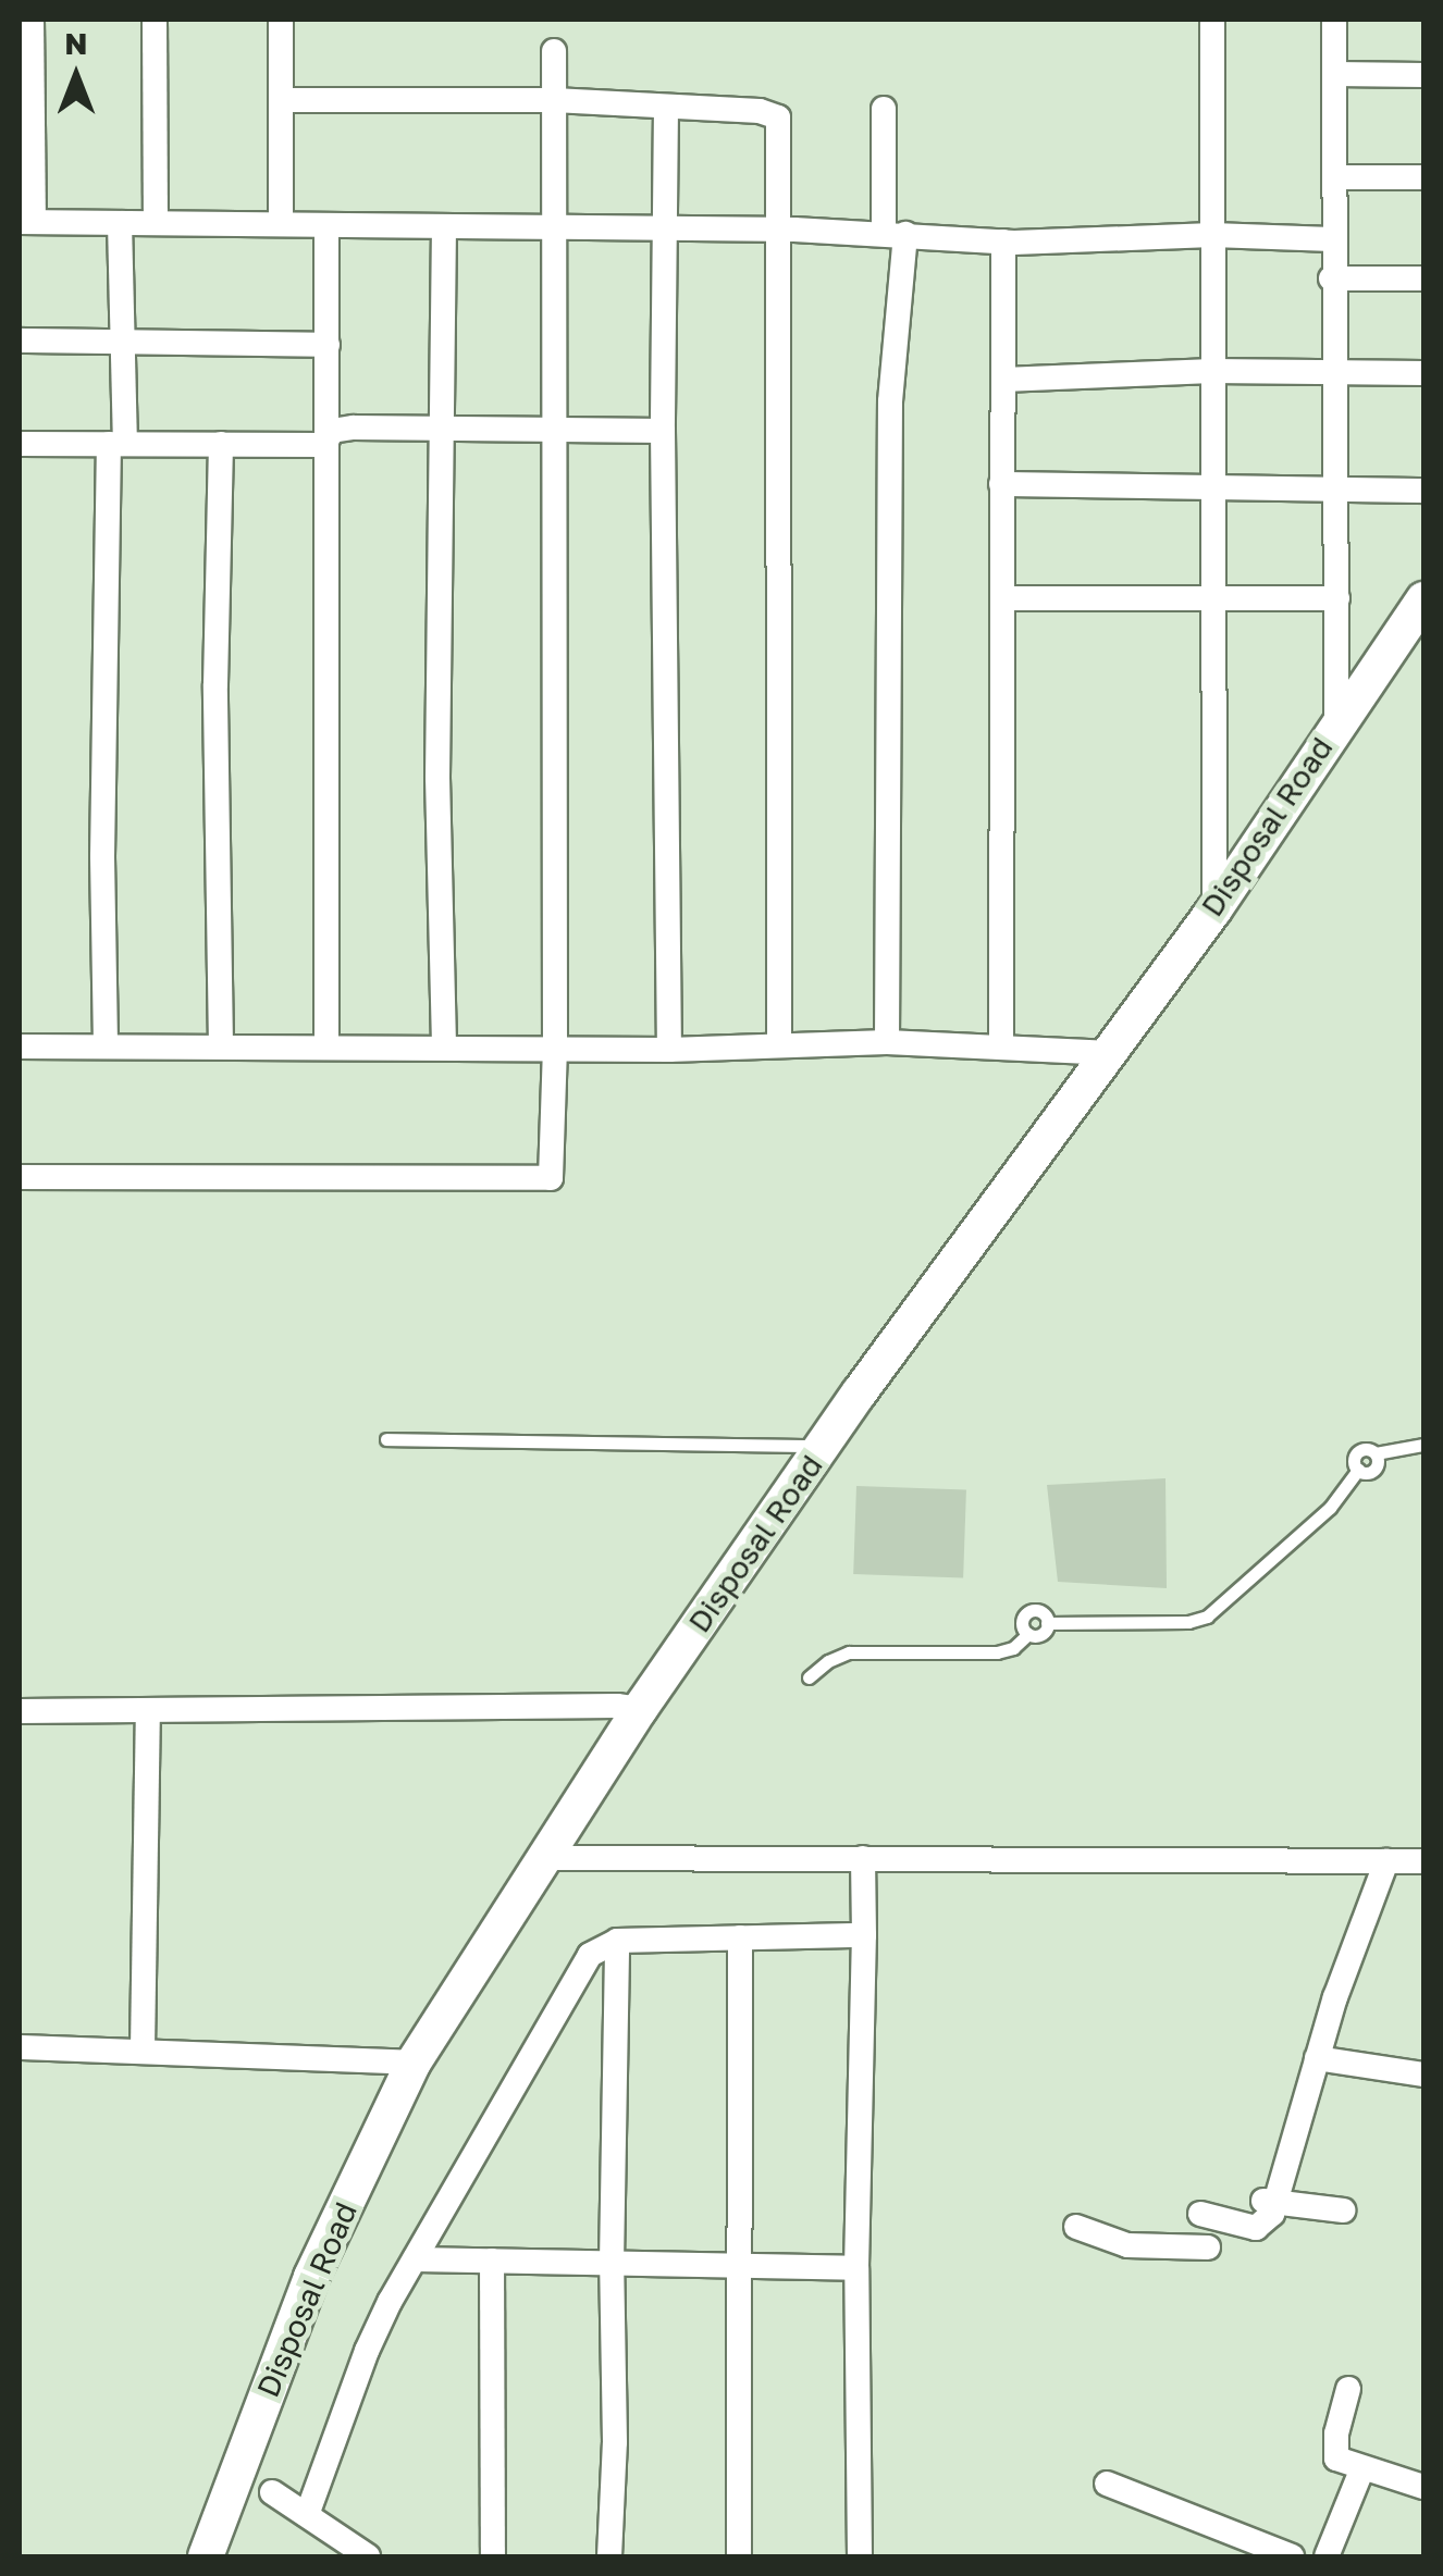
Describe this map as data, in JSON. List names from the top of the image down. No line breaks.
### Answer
{"streets":{"street":["Disposal Road"]},"north":"top"}
